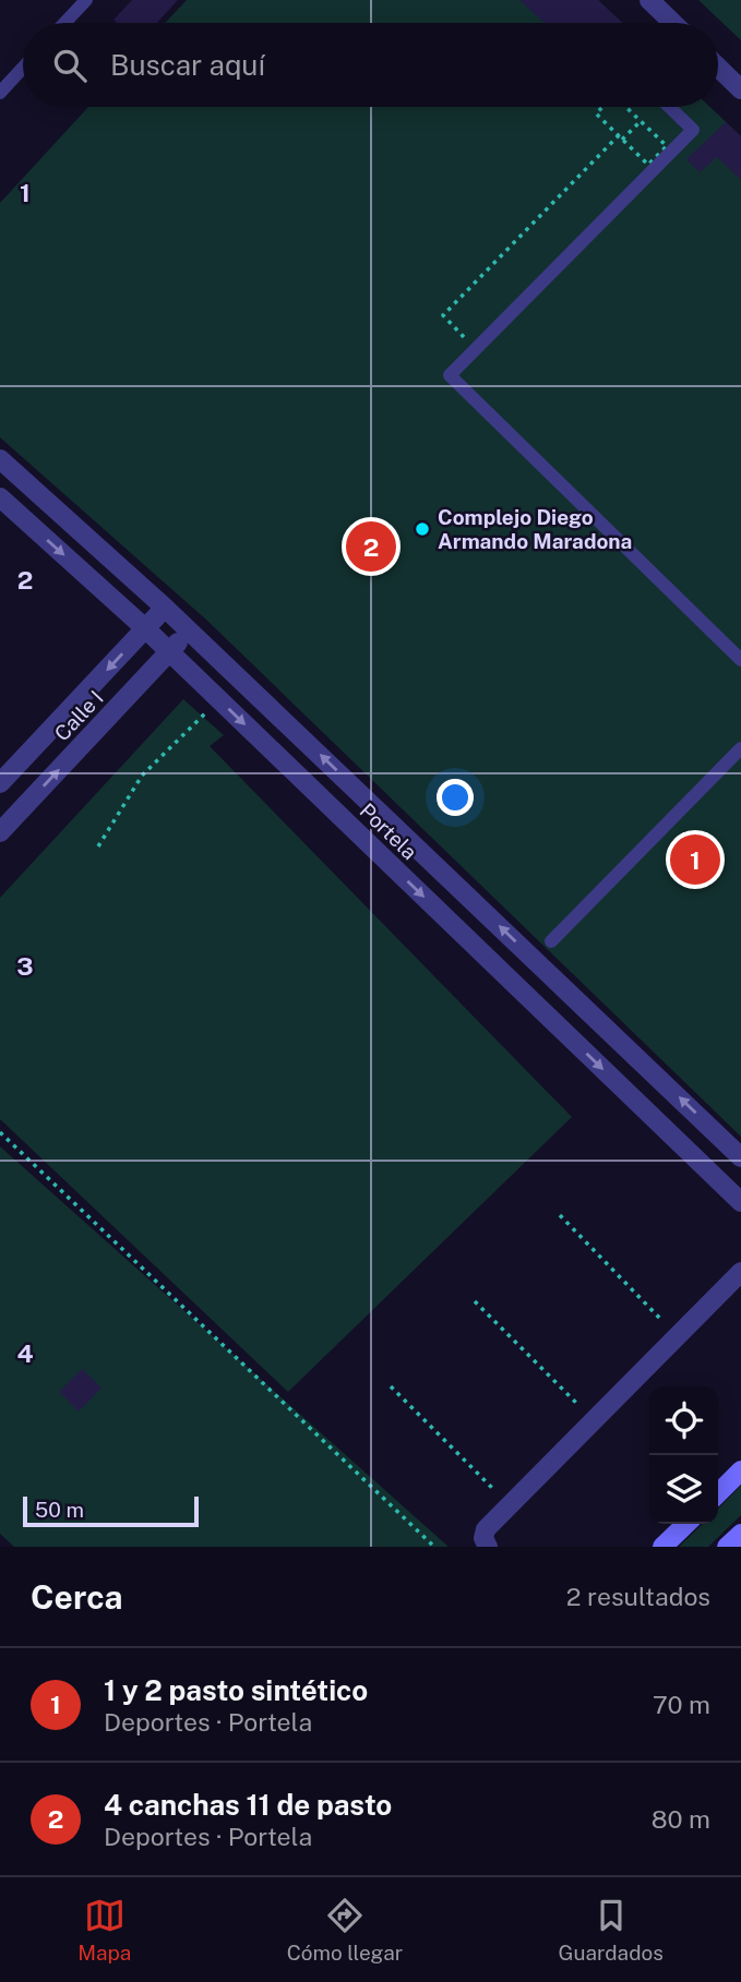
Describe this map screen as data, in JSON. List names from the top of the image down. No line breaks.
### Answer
{"streets":{"street":["Calle I","Portela"]},"crossings":[["Calle I","Portela"]],"places":["Complejo Diego Armando Maradona"],"scale_bar":"50 m","page":{"search":"Buscar aquí","pins":["2","1"],"scale":"50 m","heading":["Cerca","2 resultados"],"list":[{"mark":"1","name":"1 y 2 pasto sintético","note":"Deportes · Portela","value":"70 m"},{"mark":"2","name":"4 canchas 11 de pasto","note":"Deportes · Portela","value":"80 m"}],"nav":["Mapa","Cómo llegar","Guardados"]},"grid":{"rows":["1","2","3","4"]}}
